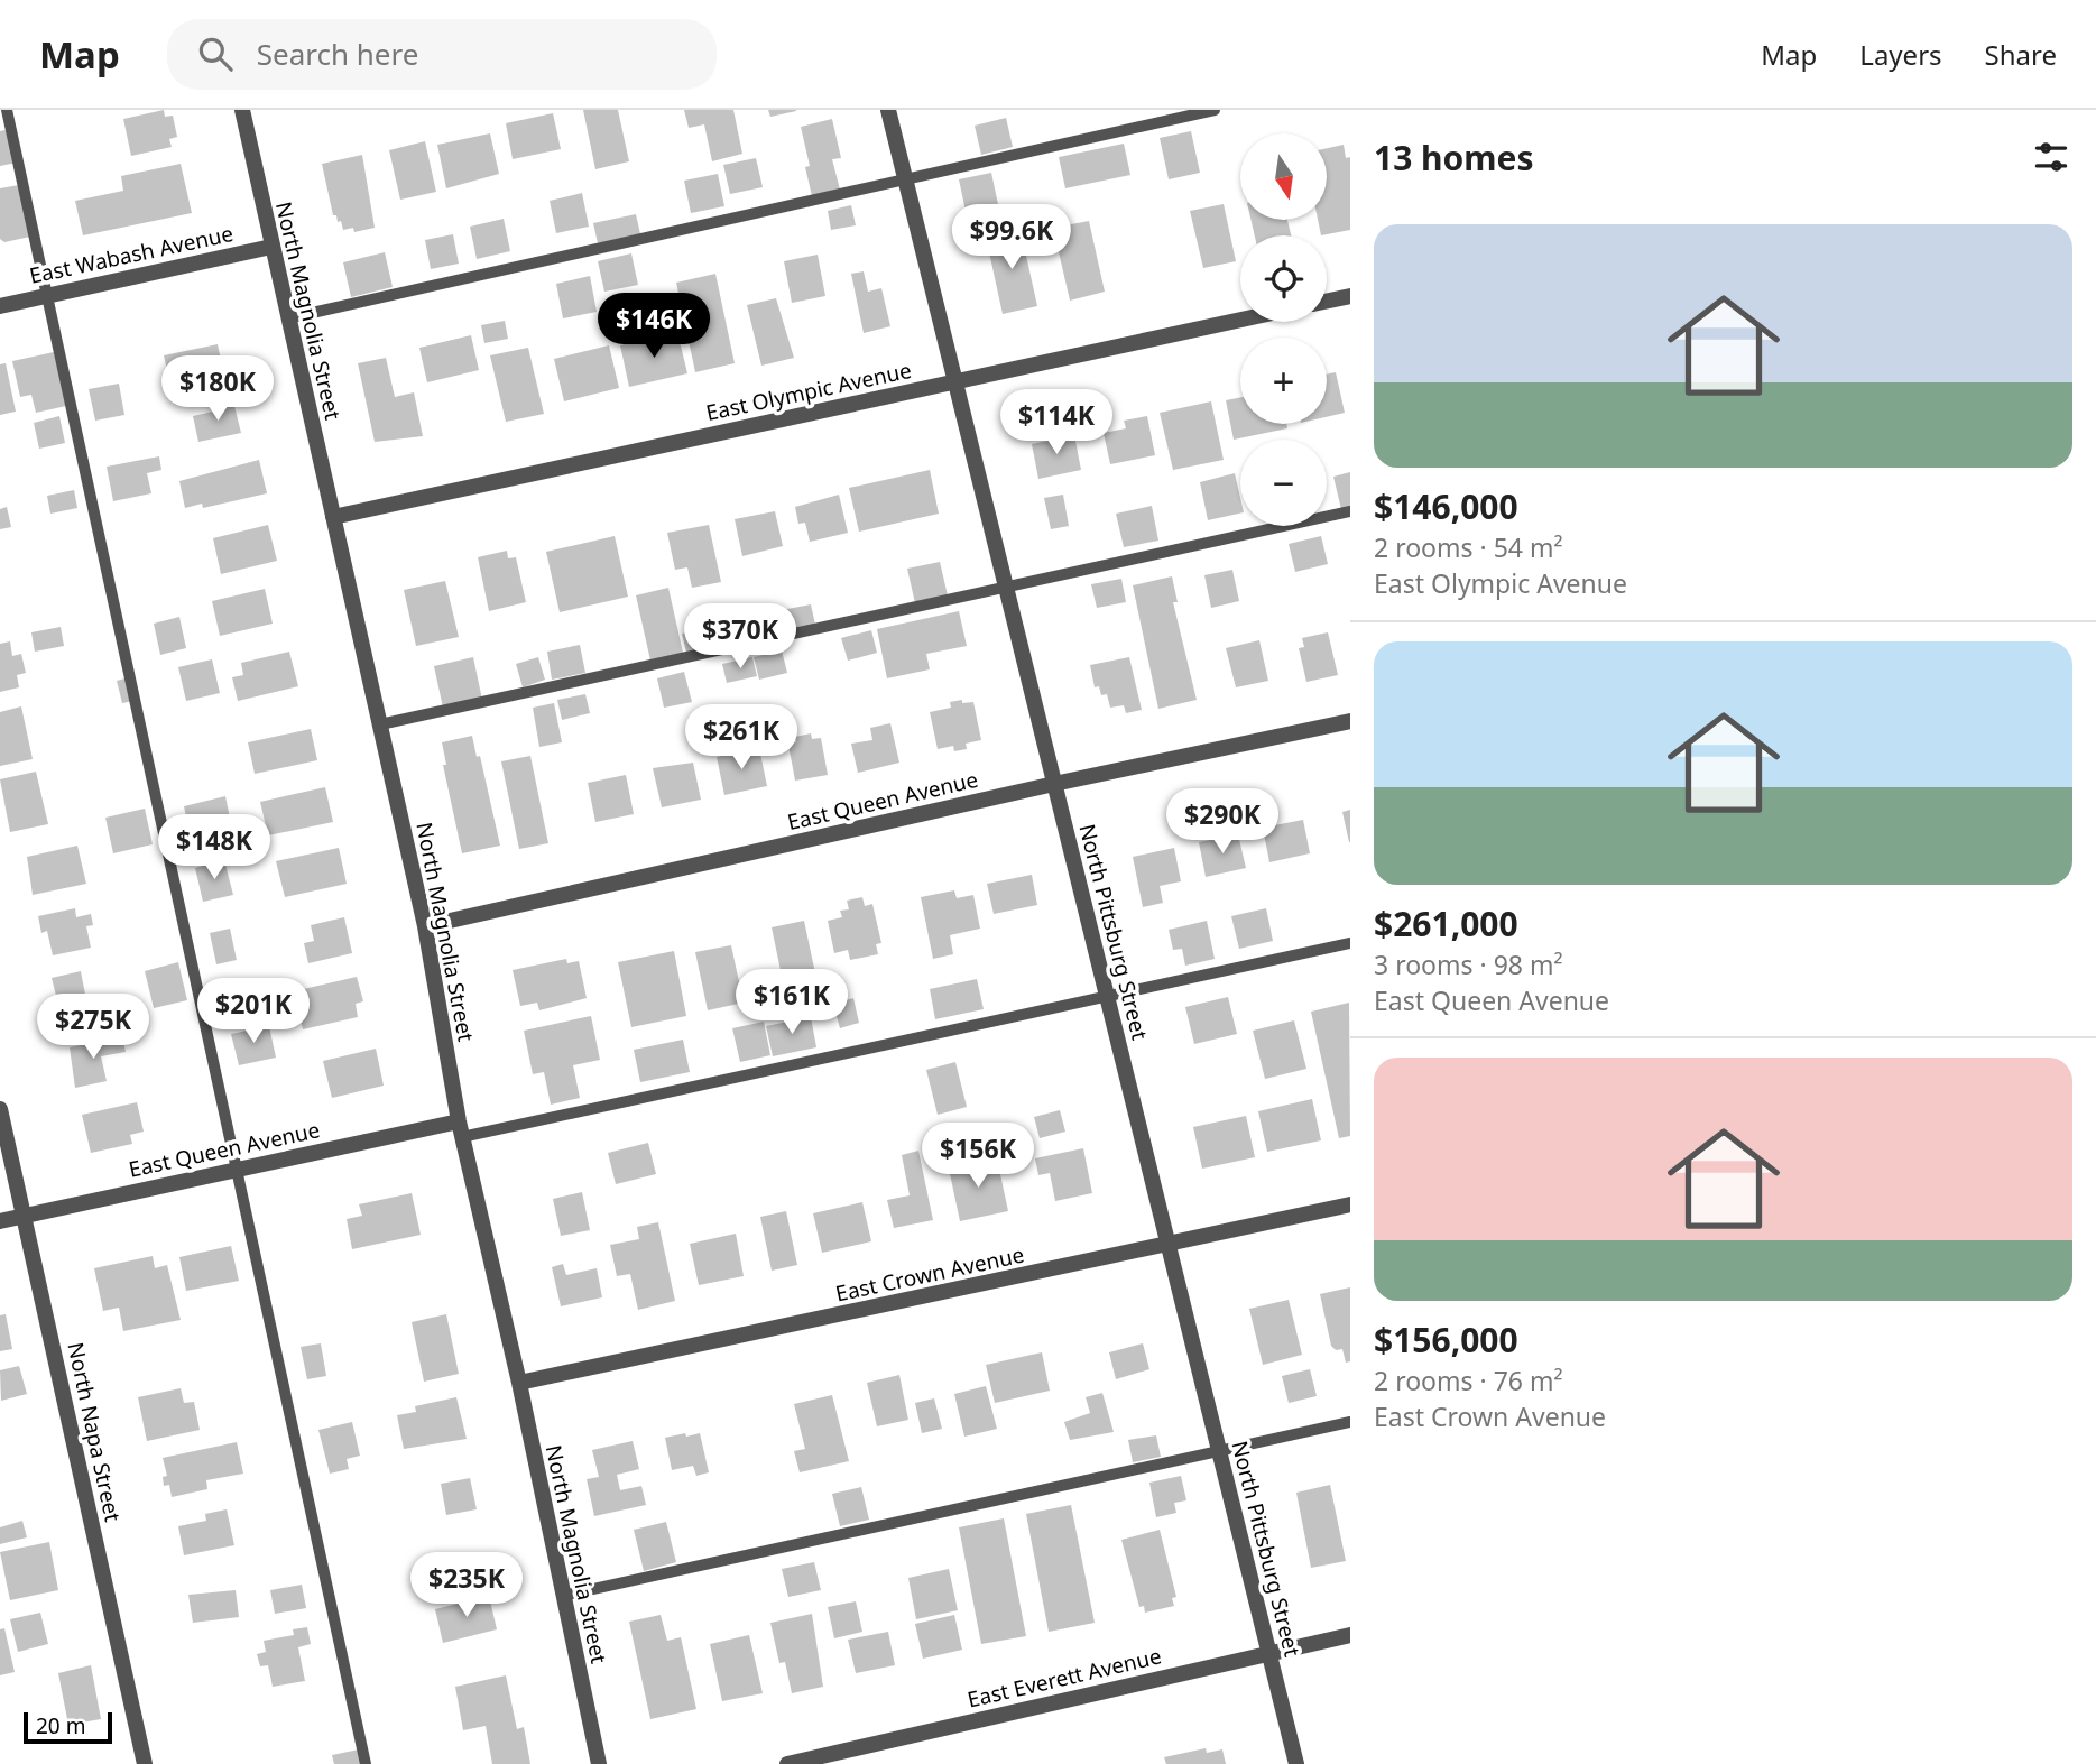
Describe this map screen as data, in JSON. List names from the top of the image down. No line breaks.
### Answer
{"streets":{"street":["East Wabash Avenue","North Magnolia Street","East Olympic Avenue","East Queen Avenue","North Pittsburg Street","East Crown Avenue","North Napa Street","East Everett Avenue"]},"crossings":[["East Wabash Avenue","North Magnolia Street"],["North Magnolia Street","East Olympic Avenue"],["North Magnolia Street","East Queen Avenue"],["North Magnolia Street","East Crown Avenue"],["East Olympic Avenue","North Pittsburg Street"],["East Queen Avenue","North Pittsburg Street"],["East Queen Avenue","North Napa Street"],["North Pittsburg Street","East Crown Avenue"],["North Pittsburg Street","East Everett Avenue"]],"scale_bar":"20 m","north":"bottom","page":{"header":"Map","search":"Search here","nav":["Map","Layers","Share"],"heading":"13 homes","map_buttons":["+","−"],"price":["$99.6K","$146K","$180K","$114K","$370K","$261K","$290K","$148K","$161K","$201K","$275K","$156K","$235K"],"list":[{"name":"$146,000","note":"2 rooms · 54 m² · East Olympic Avenue"},{"name":"$261,000","note":"3 rooms · 98 m² · East Queen Avenue"},{"name":"$156,000","note":"2 rooms · 76 m² · East Crown Avenue"}],"scale":"20 m"}}
